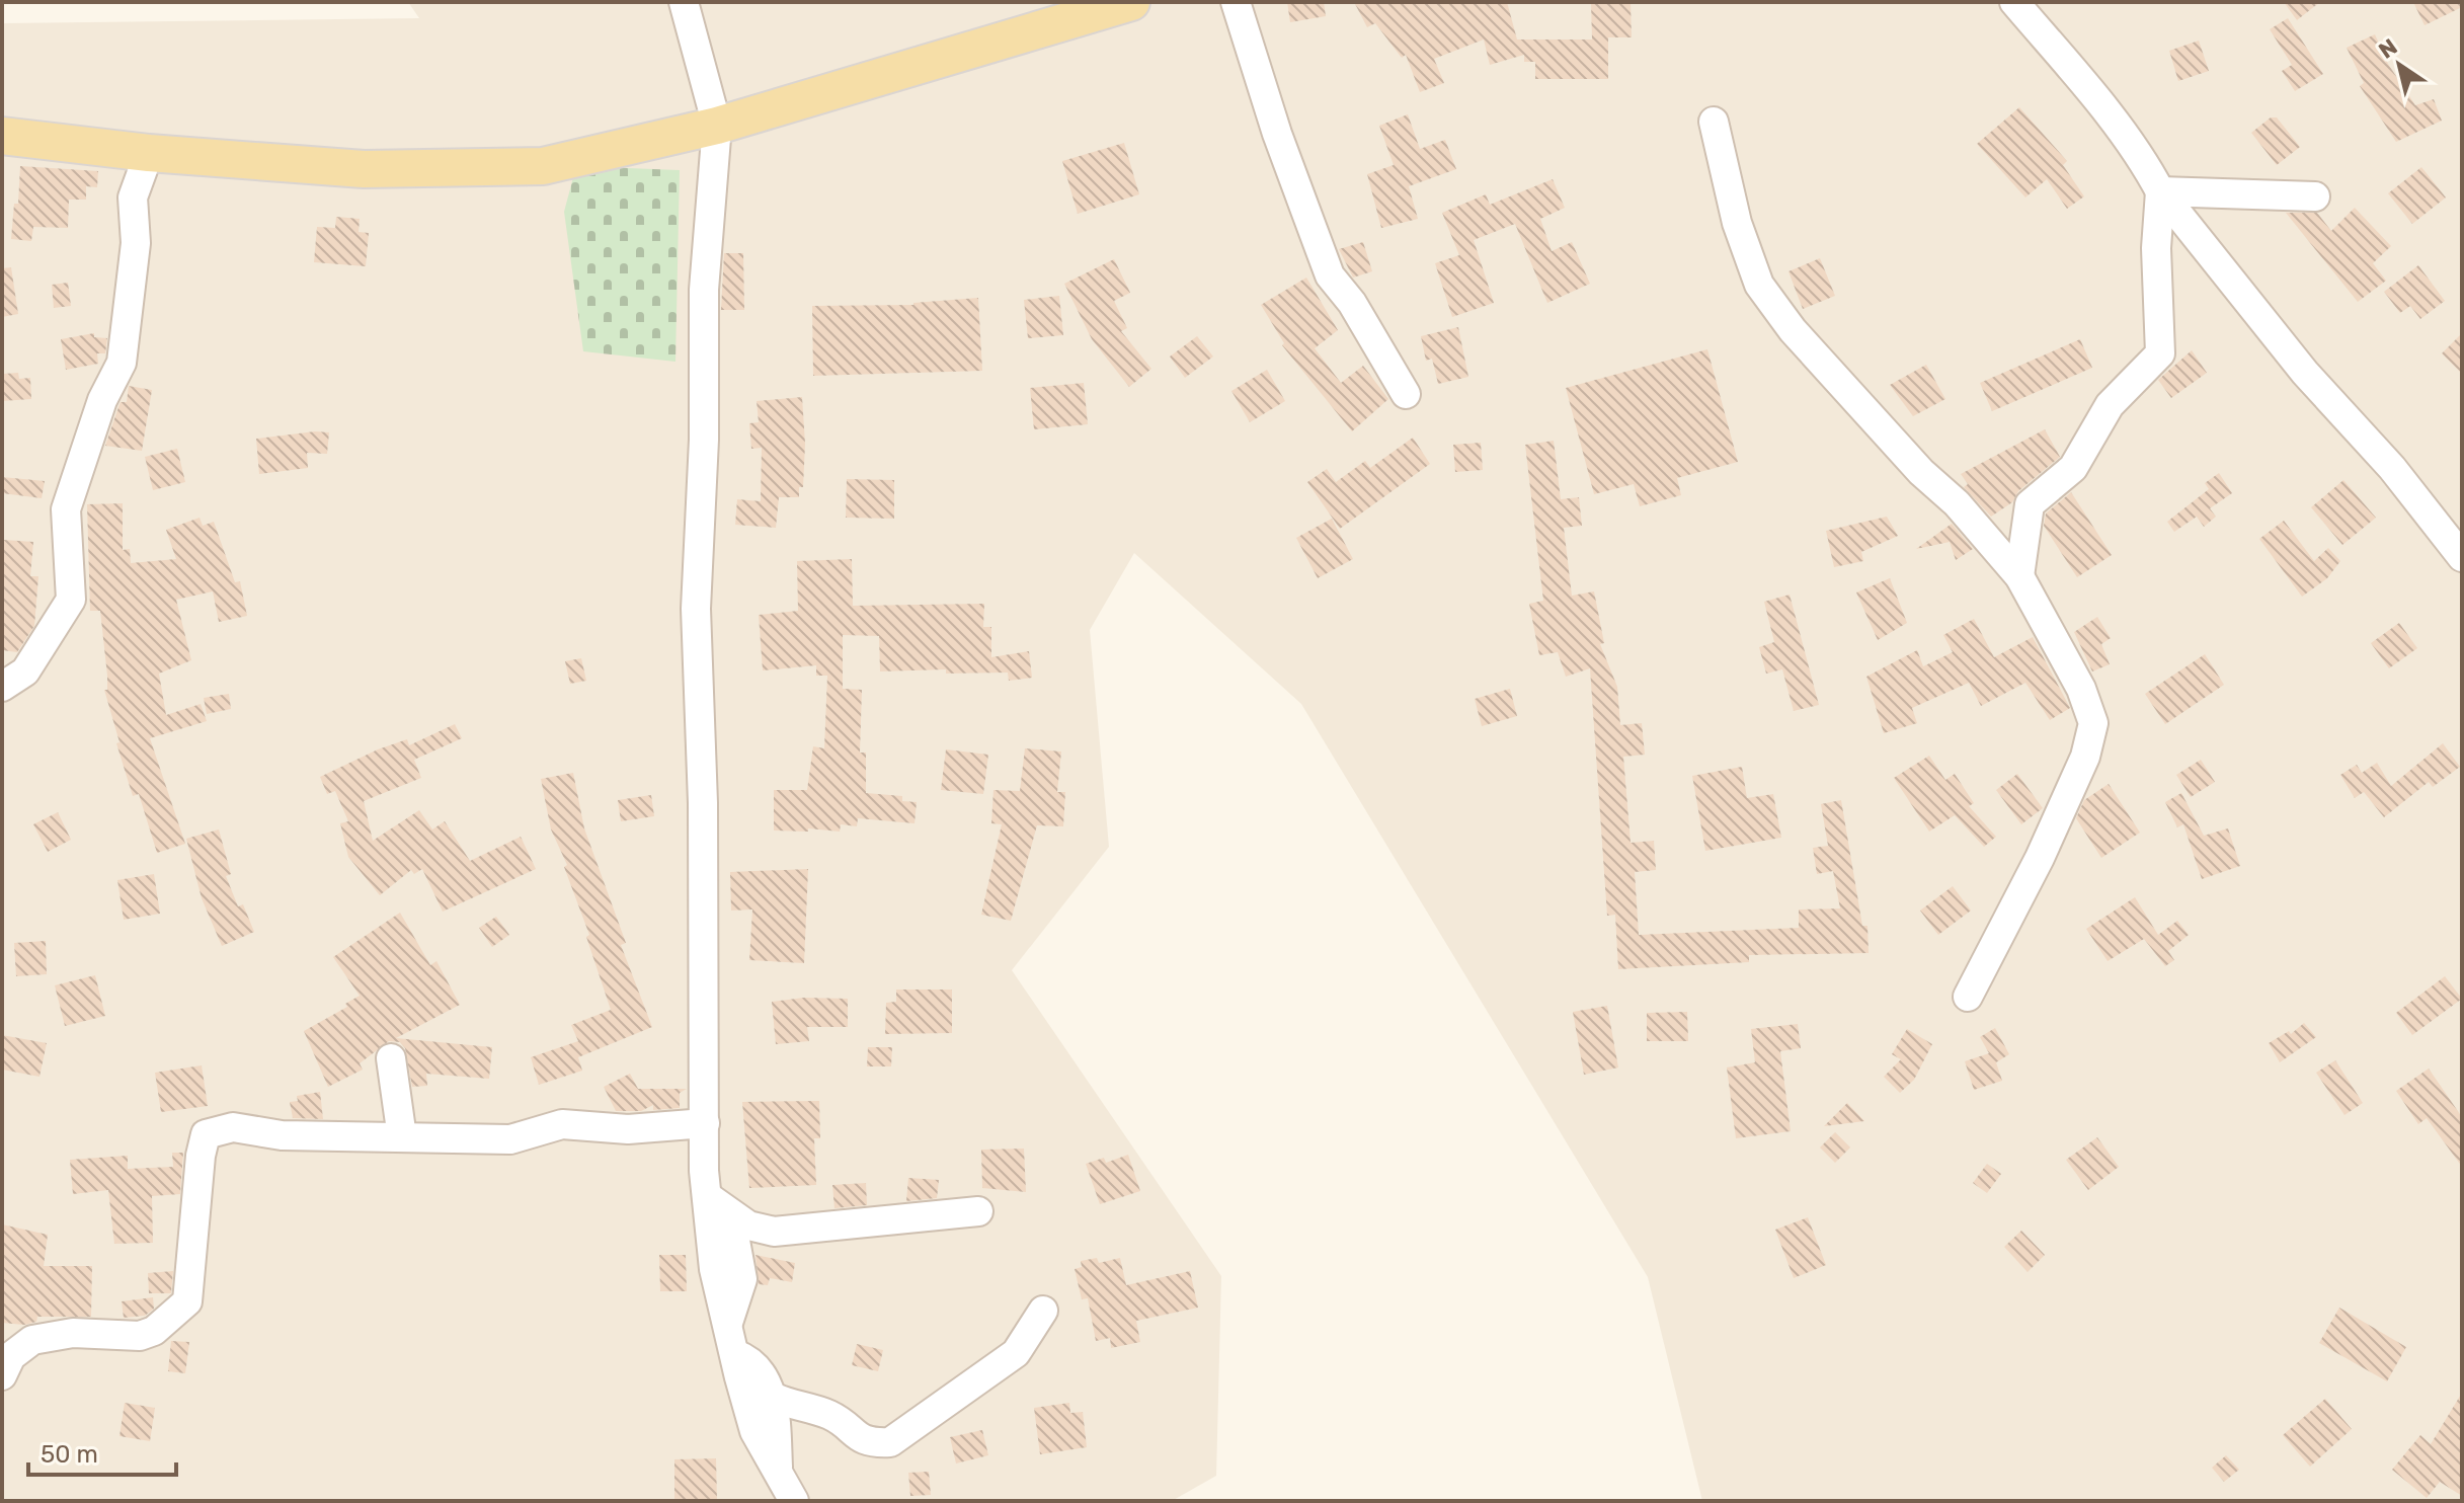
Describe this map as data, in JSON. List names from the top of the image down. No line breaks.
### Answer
{"scale_bar":"50 m","north":"top left"}
